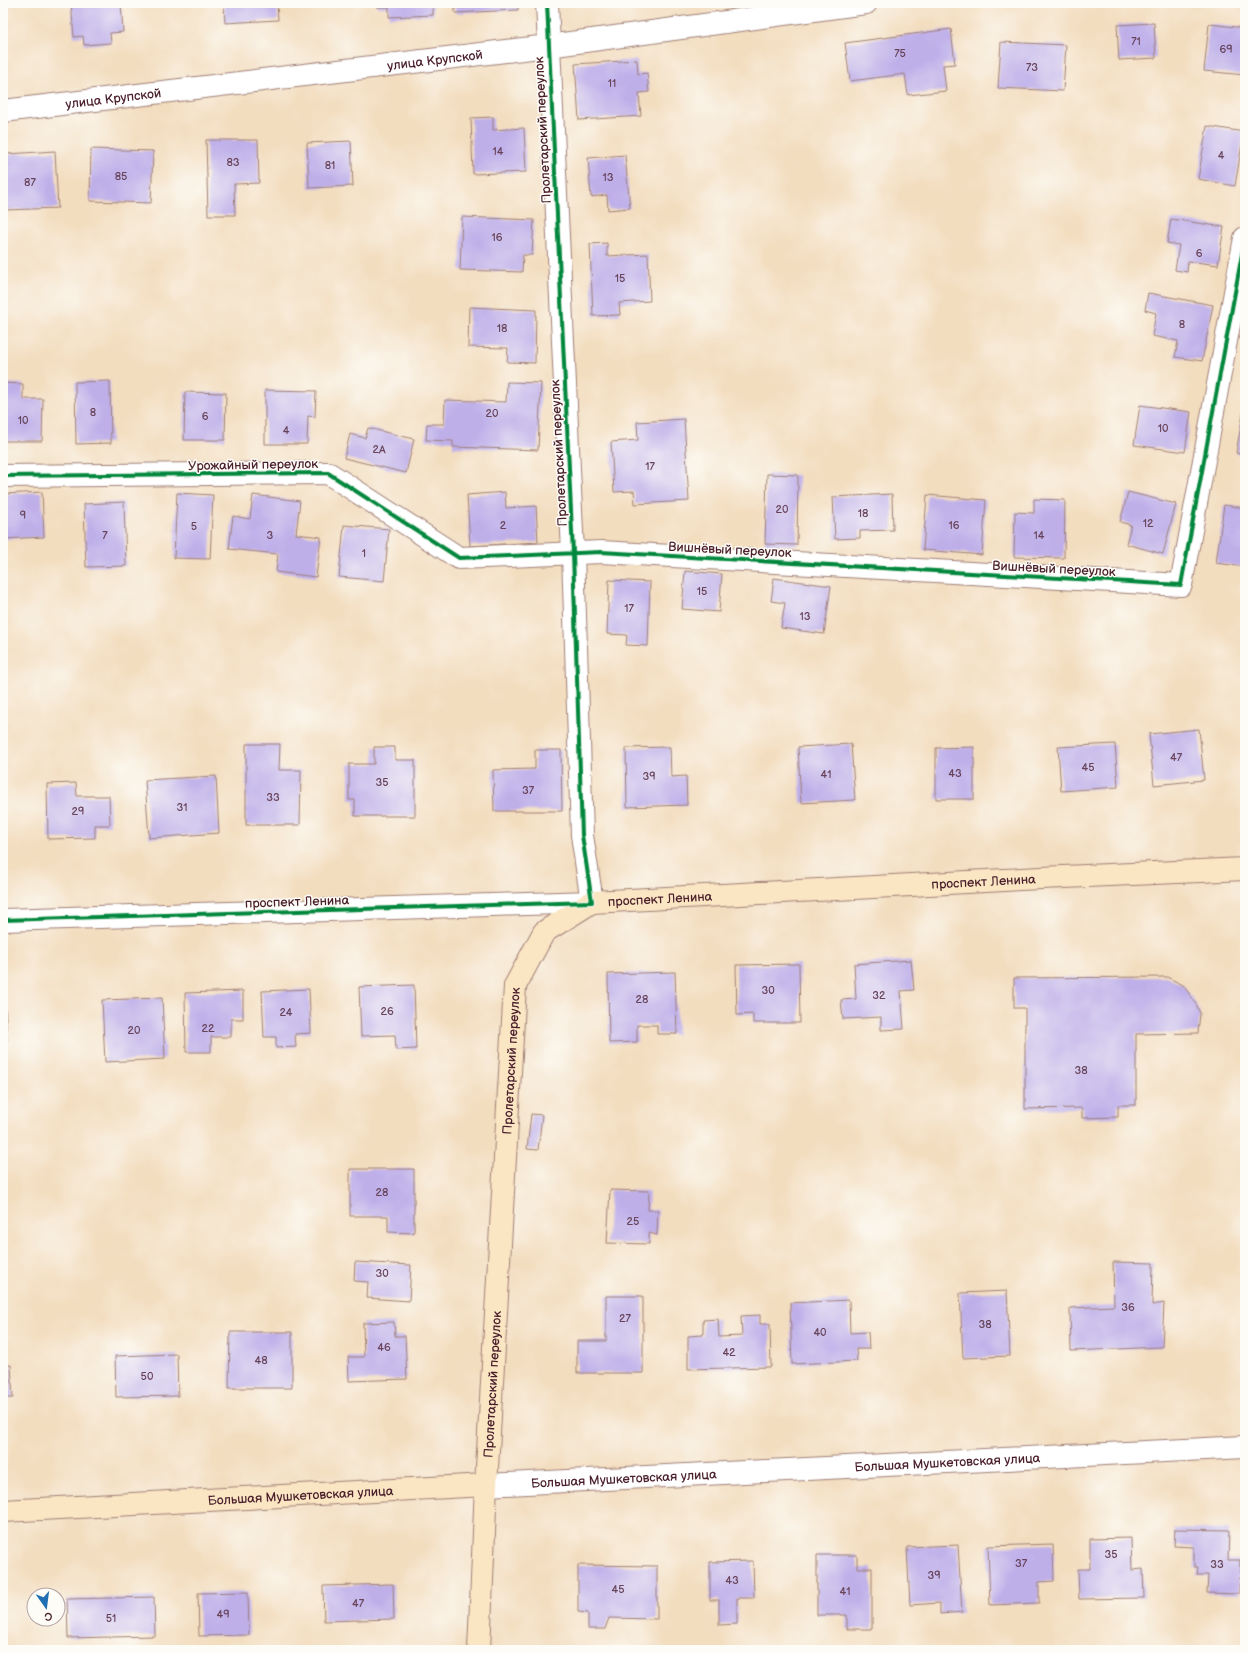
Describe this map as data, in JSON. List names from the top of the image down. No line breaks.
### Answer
{"streets":{"main road":["Пролетарский переулок","проспект Ленина","Большая Мушкетовская улица"],"street":["улица Крупской","Урожайный переулок","Вишнёвый переулок"]},"crossings":[["улица Крупской","Пролетарский переулок"],["Пролетарский переулок","Урожайный переулок"],["Пролетарский переулок","Вишнёвый переулок"],["Пролетарский переулок","проспект Ленина"],["Пролетарский переулок","Большая Мушкетовская улица"],["Урожайный переулок","Вишнёвый переулок"]],"house_numbers":["71","69","75","73","11","14","4","83","81","85","13","87","16","6","15","8","18","8","20","6","10","10","4","2А","17","20","18","9","12","2","16","5","7","3","14","1","15","17","13","47","45","43","41","39","35","37","33","31","29","30","32","28","26","24","22","20","38","28","25","30","36","27","38","40","46","42","48","50","35","37","33","39","43","45","41","47","49","51"],"north":"bottom"}
